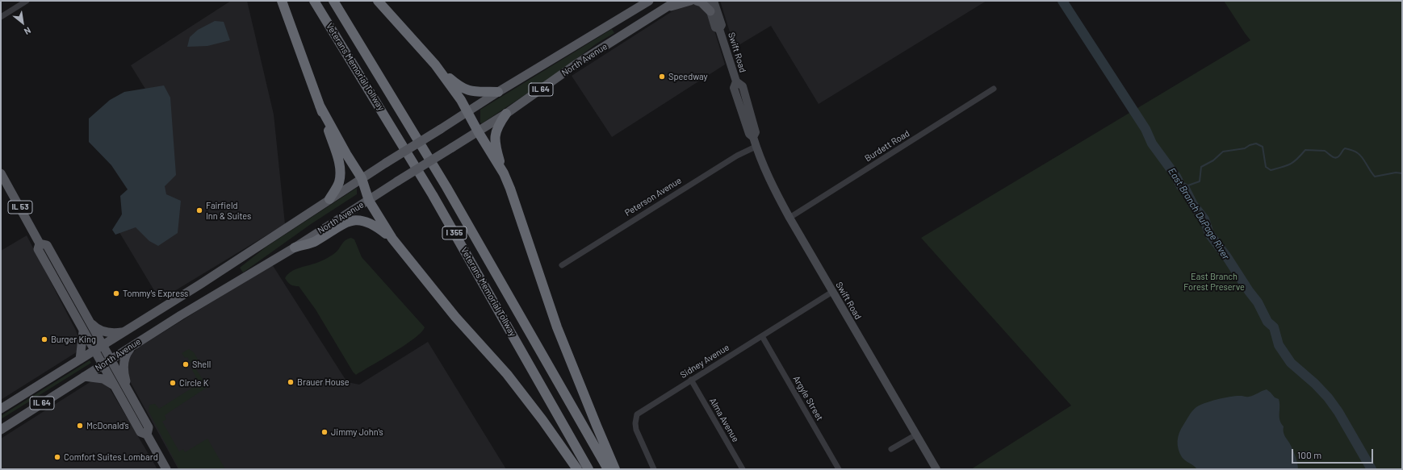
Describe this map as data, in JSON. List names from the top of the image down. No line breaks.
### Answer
{"streets":{"highway":["Veterans Memorial Tollway","I 355"],"main road":["North Avenue","IL 64","IL 53"],"street":["Swift Road","Burdett Road","Peterson Avenue","Sidney Avenue","Argyle Street","Alma Avenue"]},"crossings":[["Swift Road","Burdett Road"],["Swift Road","Peterson Avenue"],["Swift Road","Sidney Avenue"],["North Avenue","IL 53"],["Sidney Avenue","Argyle Street"],["Sidney Avenue","Alma Avenue"]],"water":["East Branch DuPage River"],"parks":["East Branch Forest Preserve"],"places":["Speedway","Fairfield Inn & Suites","Tommy's Express","Burger King","Shell","Brauer House","Circle K","McDonald's","Jimmy John's","Comfort Suites Lombard"],"scale_bar":"100 m","north":"bottom right"}
